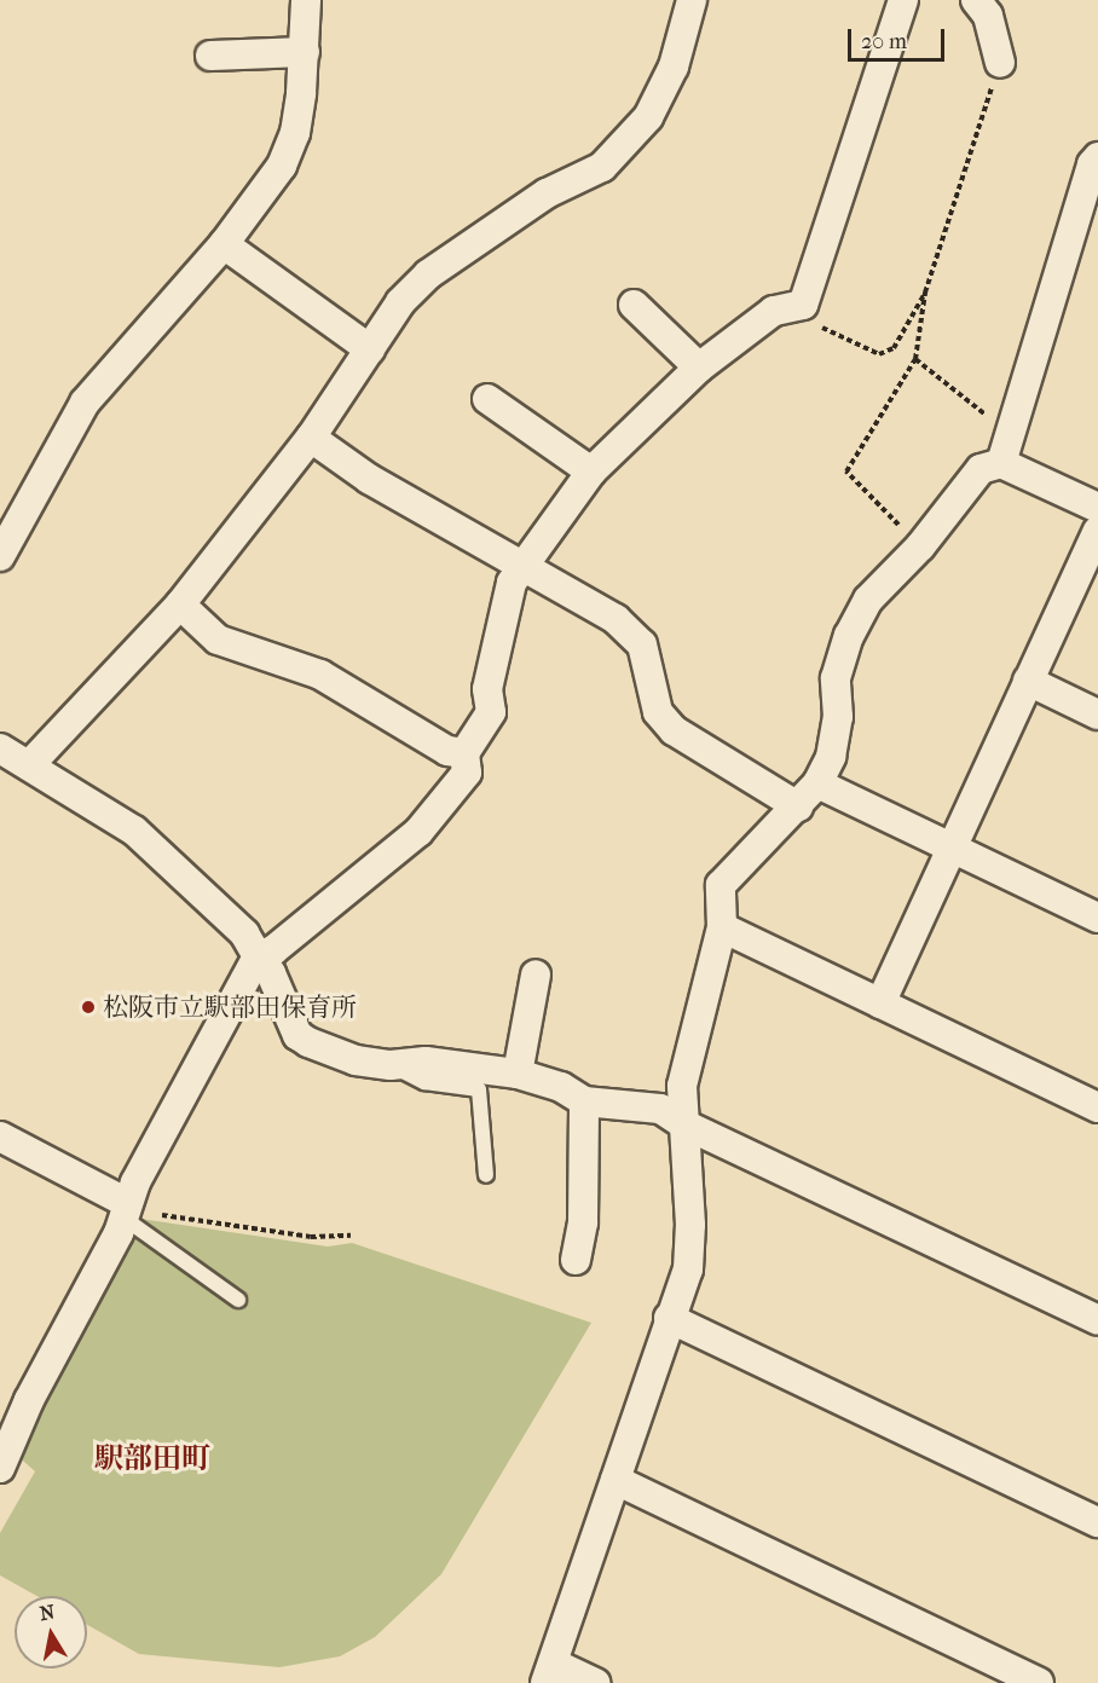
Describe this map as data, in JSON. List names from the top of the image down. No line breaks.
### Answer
{"districts":["駅部田町"],"places":["松阪市立駅部田保育所"],"scale_bar":"20 m","north":"top"}
